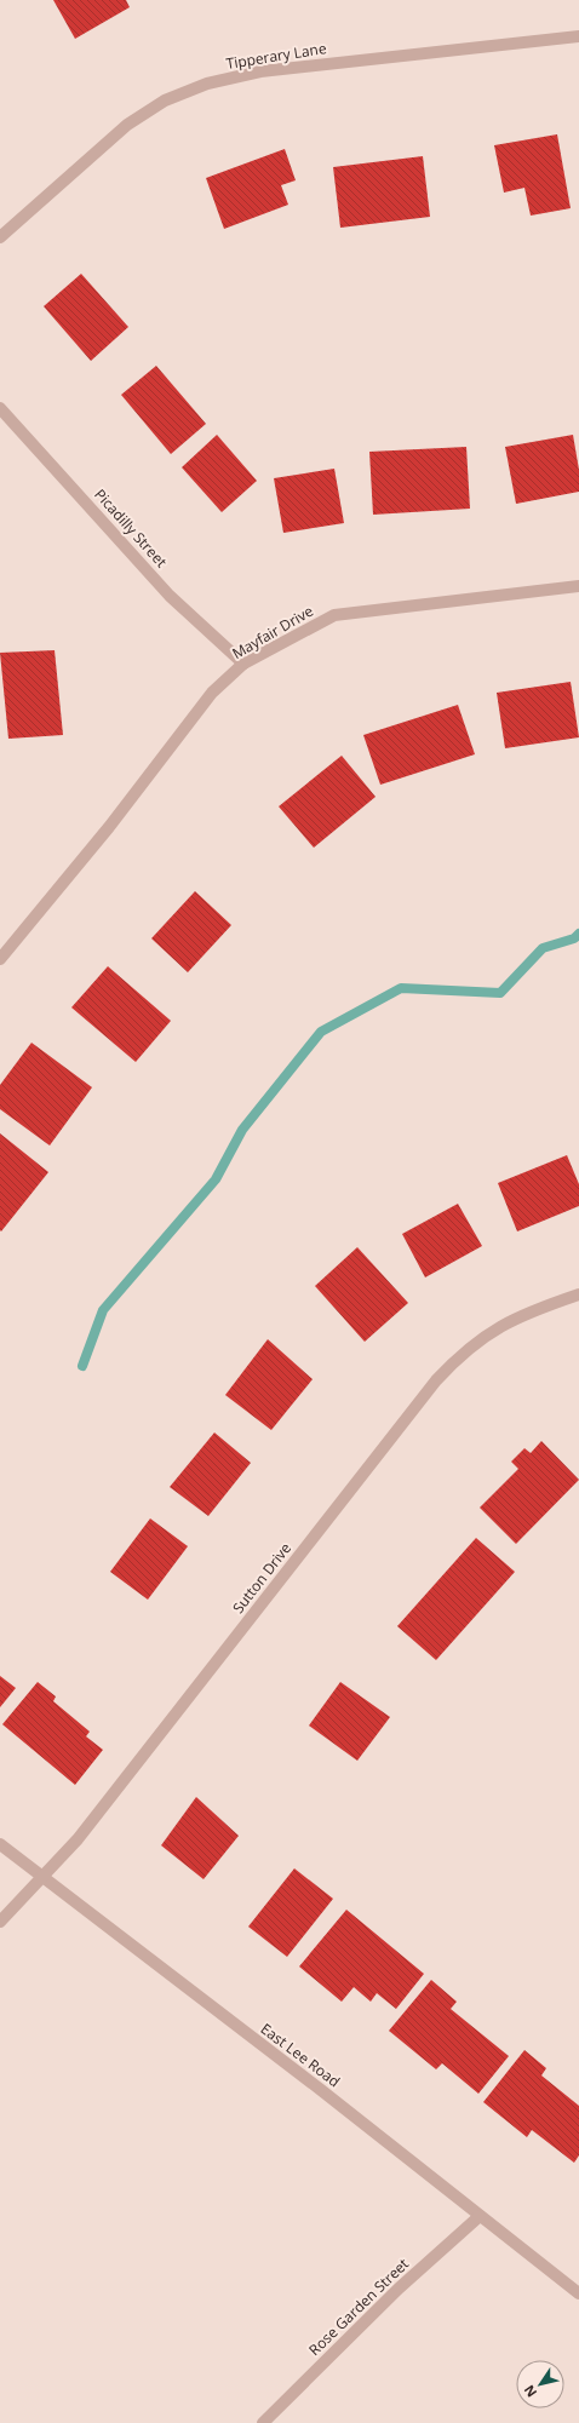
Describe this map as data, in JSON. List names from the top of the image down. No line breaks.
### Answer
{"streets":{"street":["Tipperary Lane","Picadilly Street","Mayfair Drive","Sutton Drive","East Lee Road","Rose Garden Street"]},"crossings":[["Picadilly Street","Mayfair Drive"],["Sutton Drive","East Lee Road"],["East Lee Road","Rose Garden Street"]],"north":"bottom left"}
